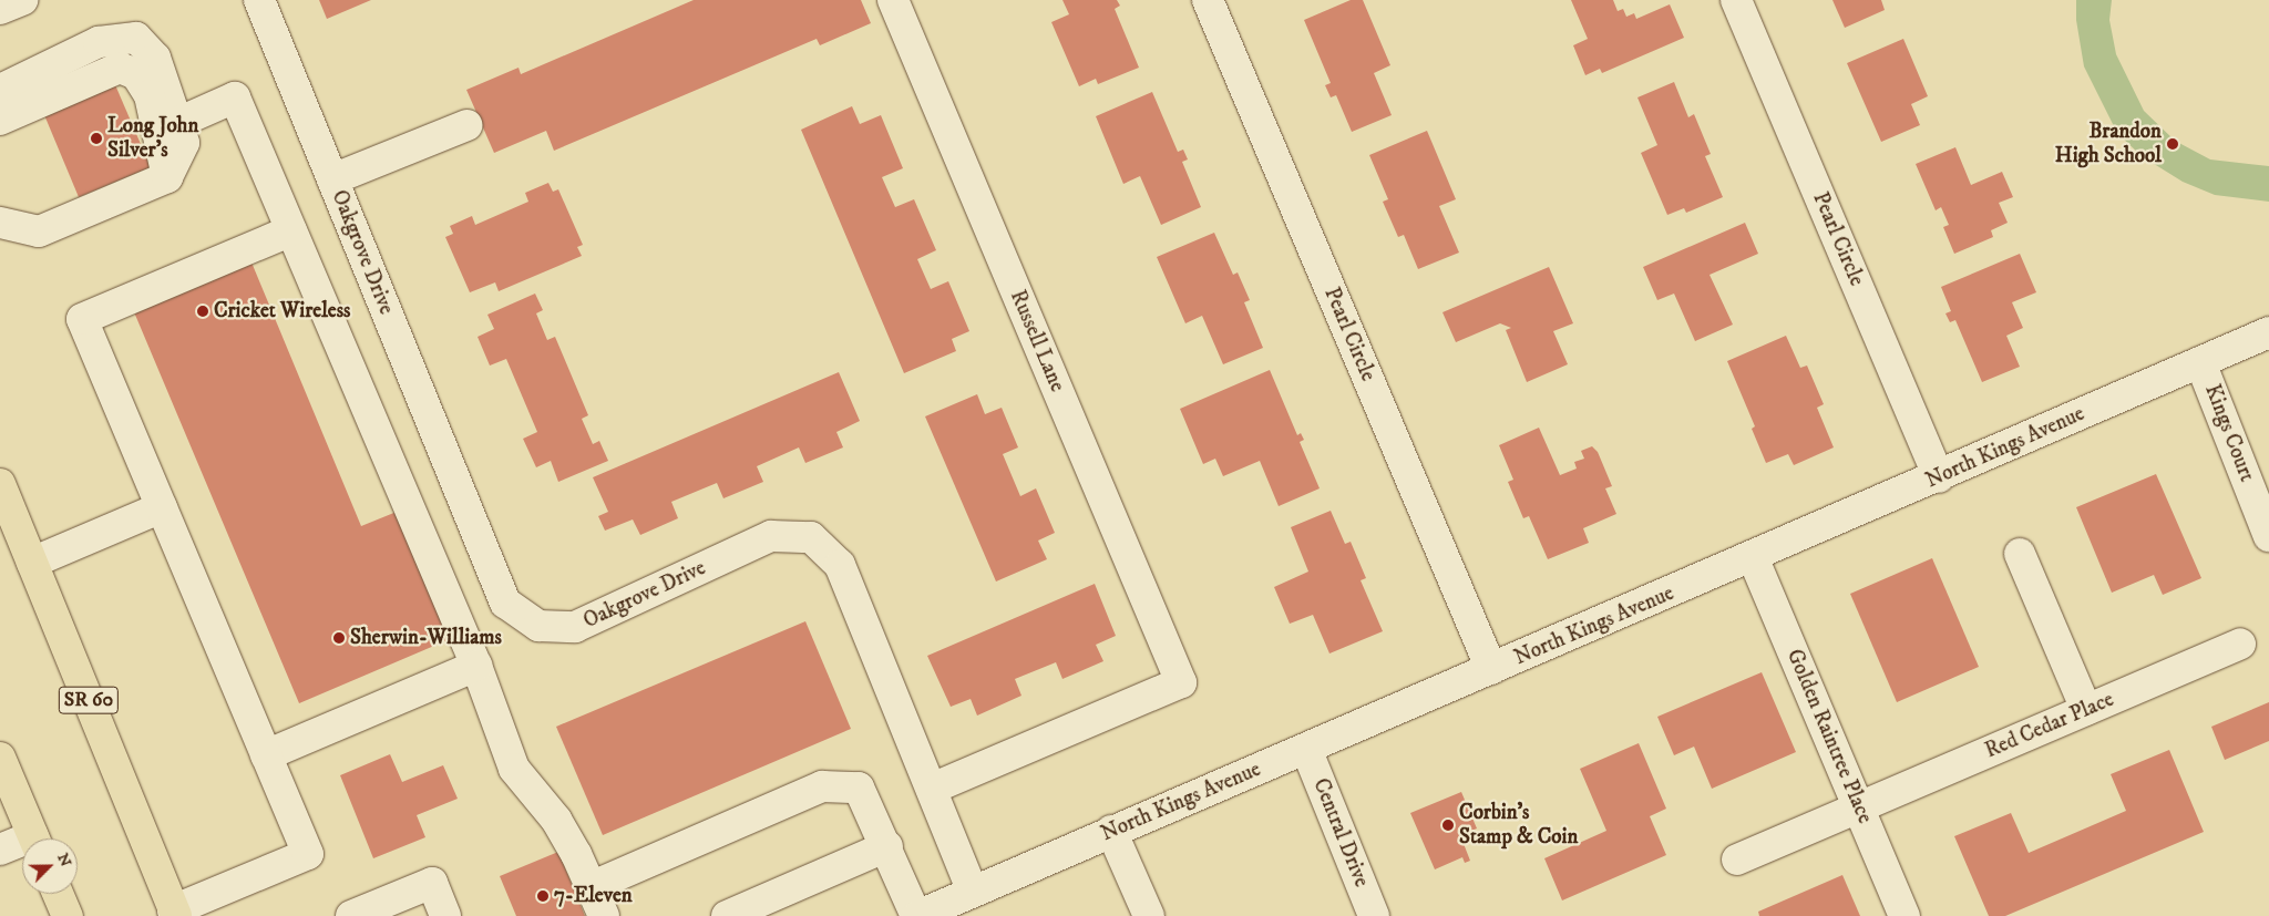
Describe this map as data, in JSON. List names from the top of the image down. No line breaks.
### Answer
{"streets":{"highway":["SR 60"],"street":["Pearl Circle","Oakgrove Drive","Russell Lane","Kings Court","North Kings Avenue","Red Cedar Place","Golden Raintree Place","Central Drive"]},"crossings":[["Pearl Circle","North Kings Avenue"],["Oakgrove Drive","Russell Lane"],["Oakgrove Drive","North Kings Avenue"],["Kings Court","North Kings Avenue"],["North Kings Avenue","Golden Raintree Place"],["North Kings Avenue","Central Drive"],["Red Cedar Place","Golden Raintree Place"]],"places":["Long John Silver's","Brandon High School","Cricket Wireless","Sherwin-Williams","Corbin's Stamp & Coin","7-Eleven"],"north":"top right"}
